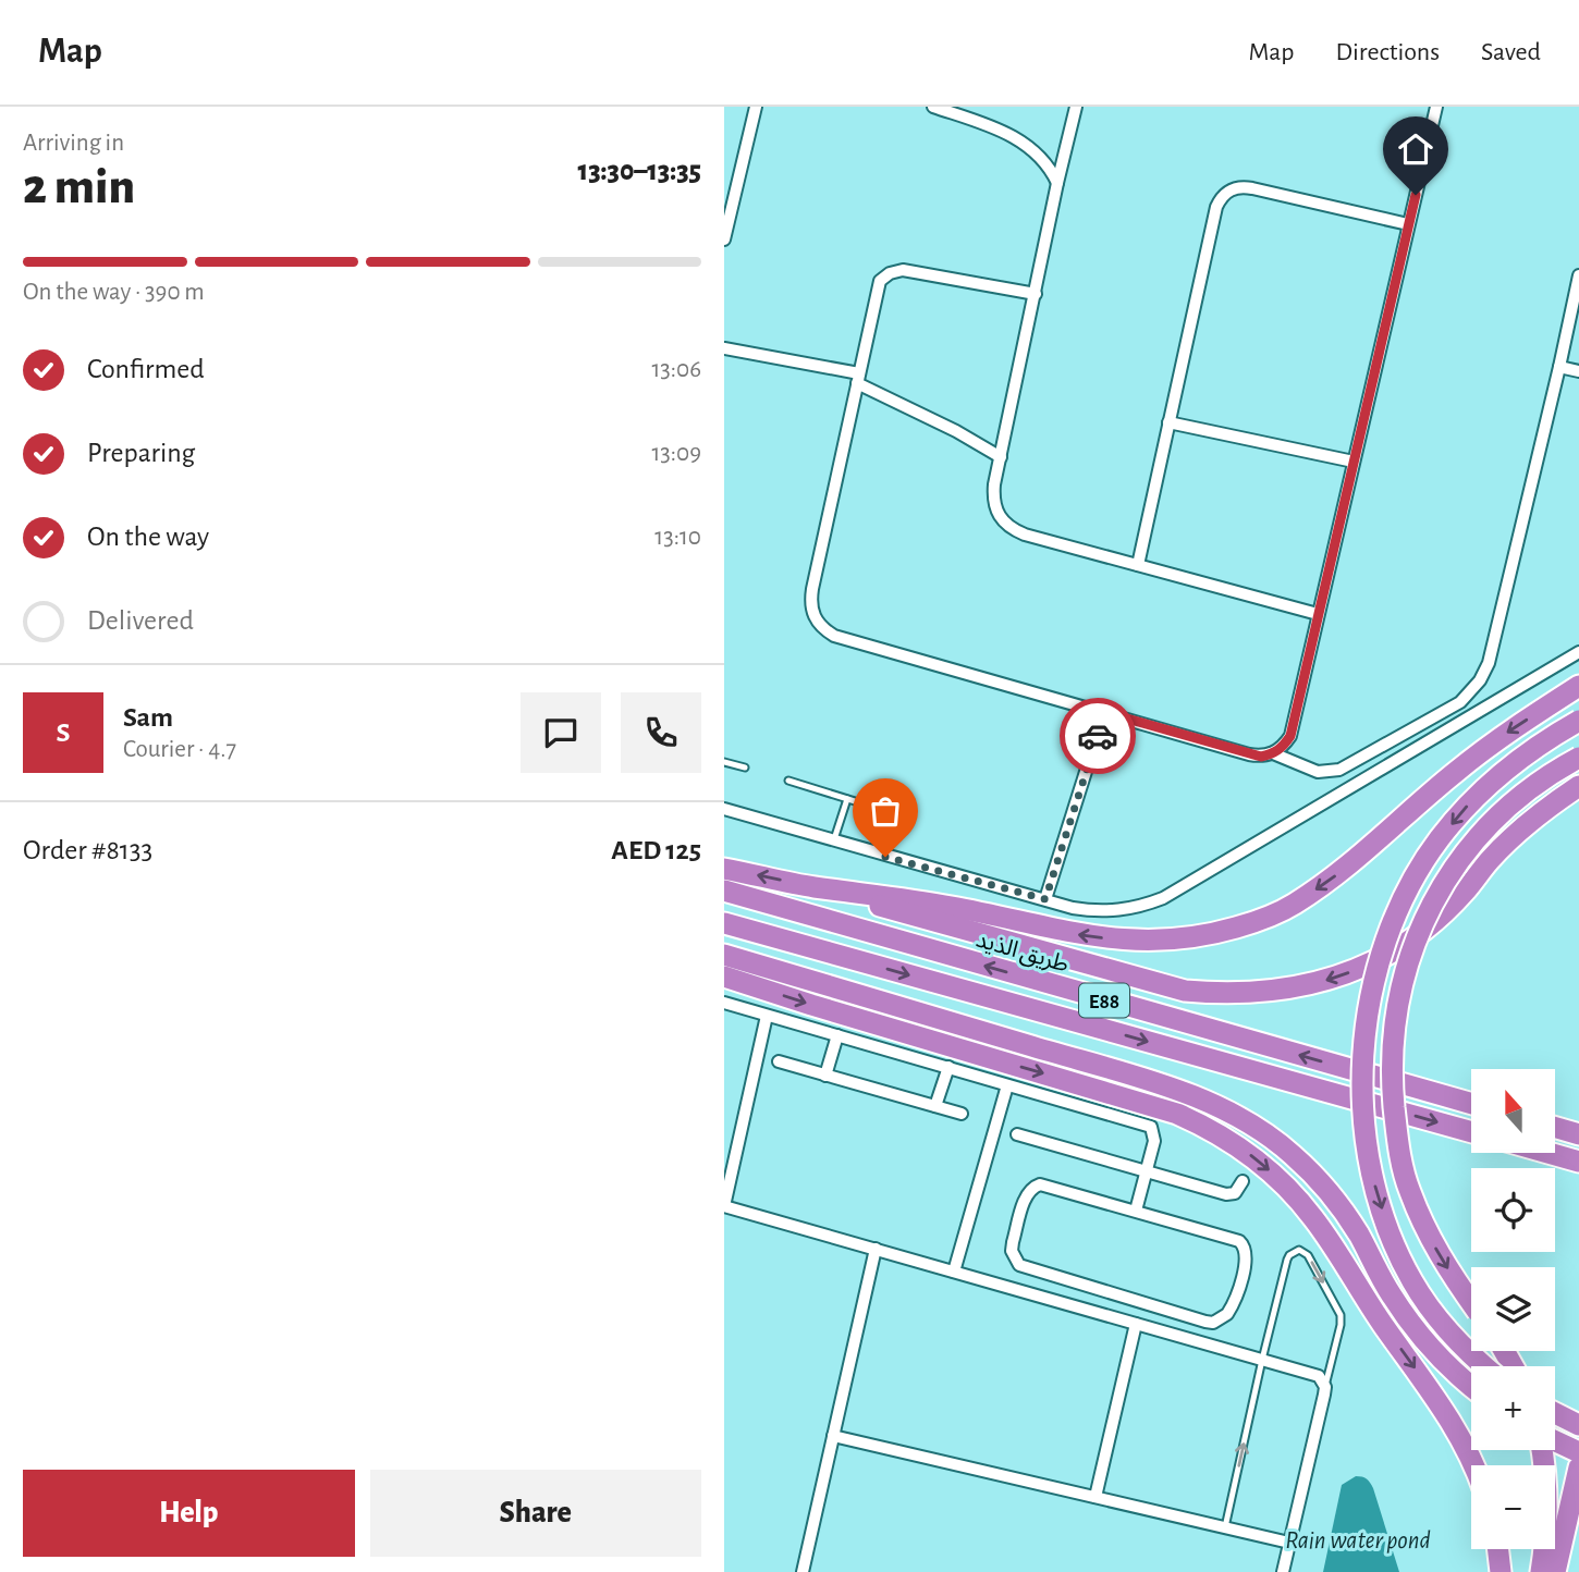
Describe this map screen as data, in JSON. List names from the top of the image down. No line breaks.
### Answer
{"streets":{"highway":["طريق الذيد","E88"]},"water":["Rain water pond"],"north":"top","page":{"header":"Map","nav":["Map","Directions","Saved"],"heading":["2 min","Arriving in","13:30–13:35"],"panel":["Sam","Courier · 4.7","Order #8133","AED 125"],"bar":"On the way · 390 m","list":[["Confirmed","13:06"],["Preparing","13:09"],["On the way","13:10"],"Delivered"],"round":"S","map_buttons":["+","−"],"buttons":["Help","Share"]}}
